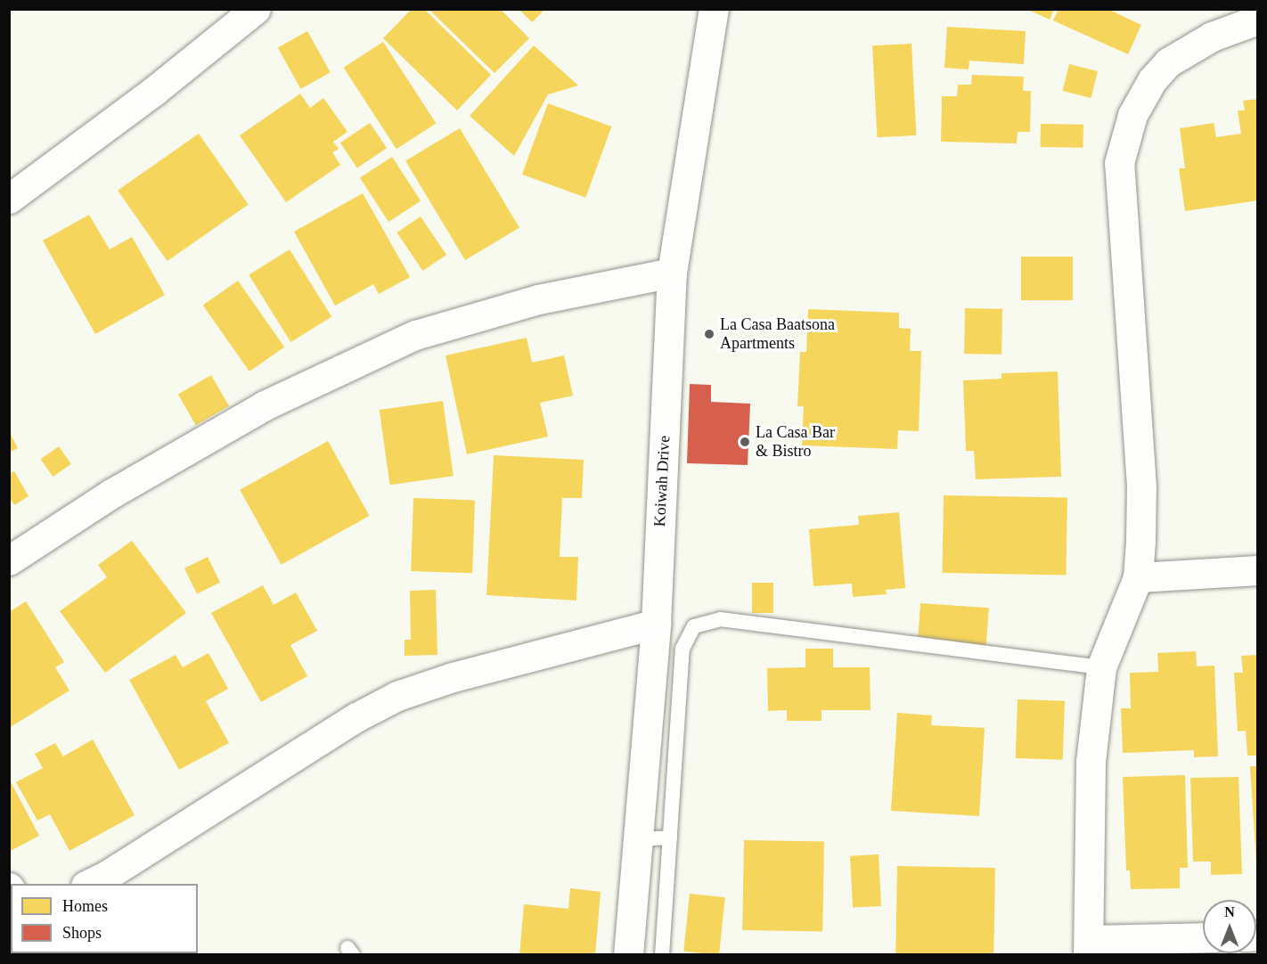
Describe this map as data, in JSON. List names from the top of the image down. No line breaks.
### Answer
{"streets":{"street":["Koiwah Drive"]},"places":["La Casa Baatsona Apartments","La Casa Bar & Bistro"],"legend":["Homes","Shops"],"north":"top"}
